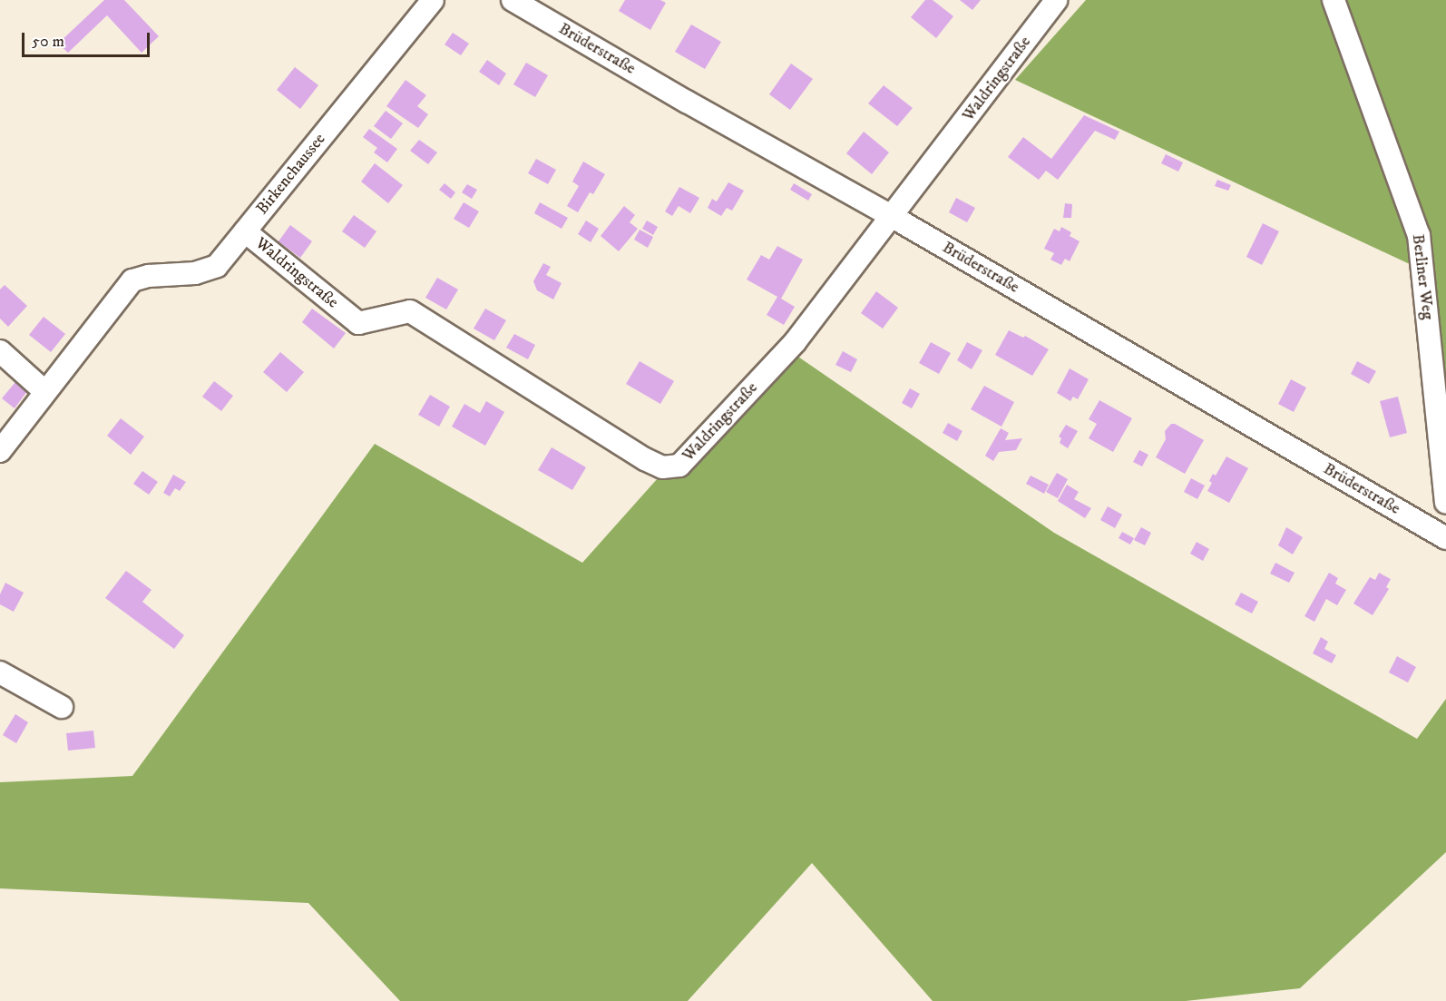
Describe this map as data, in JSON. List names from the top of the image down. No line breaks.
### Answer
{"streets":{"street":["Brüderstraße","Waldringstraße","Birkenchaussee","Berliner Weg"]},"crossings":[["Brüderstraße","Waldringstraße"],["Waldringstraße","Birkenchaussee"]],"scale_bar":"50 m"}
